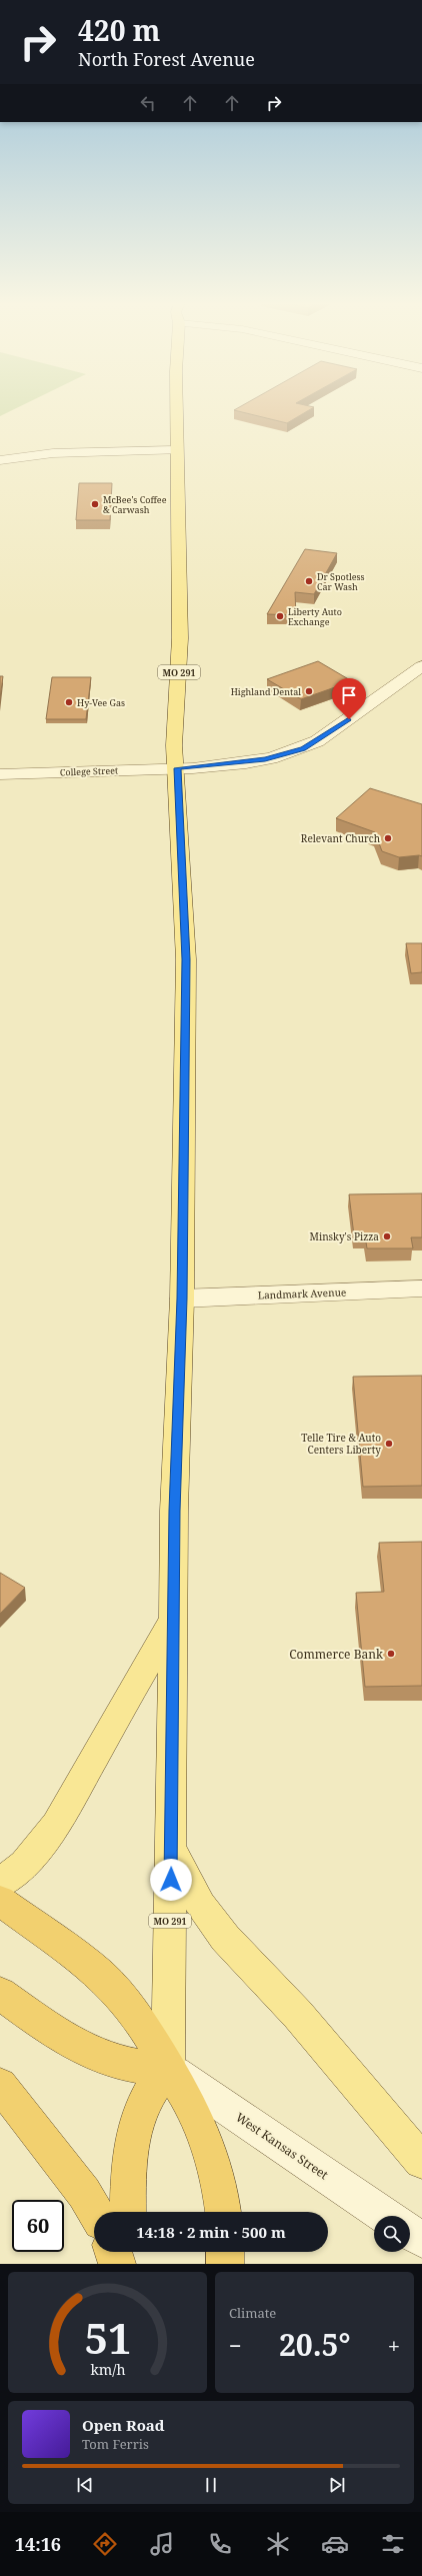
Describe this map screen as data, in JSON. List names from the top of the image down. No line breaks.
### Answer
{"streets":{"highway":["West Kansas Street"],"main road":["MO 291"],"street":["College Street","Landmark Avenue"]},"crossings":[["MO 291","College Street"],["MO 291","Landmark Avenue"],["MO 291","West Kansas Street"]],"places":["McBee's Coffee & Carwash","Dr Spotless Car Wash","Liberty Auto Exchange","Highland Dental","Hy-Vee Gas","Relevant Church","Minsky's Pizza","Telle Tire & Auto Centers Liberty","Commerce Bank"],"page":{"turn":["420 m","North Forest Avenue"],"limit":"60","trip":"14:18 · 2 min · 500 m","tile":"Climate","heat":["−","20.5°","+"],"song":["Open Road","Tom Ferris"],"tabs":"14:16","gauge":["51","km/h"]}}
